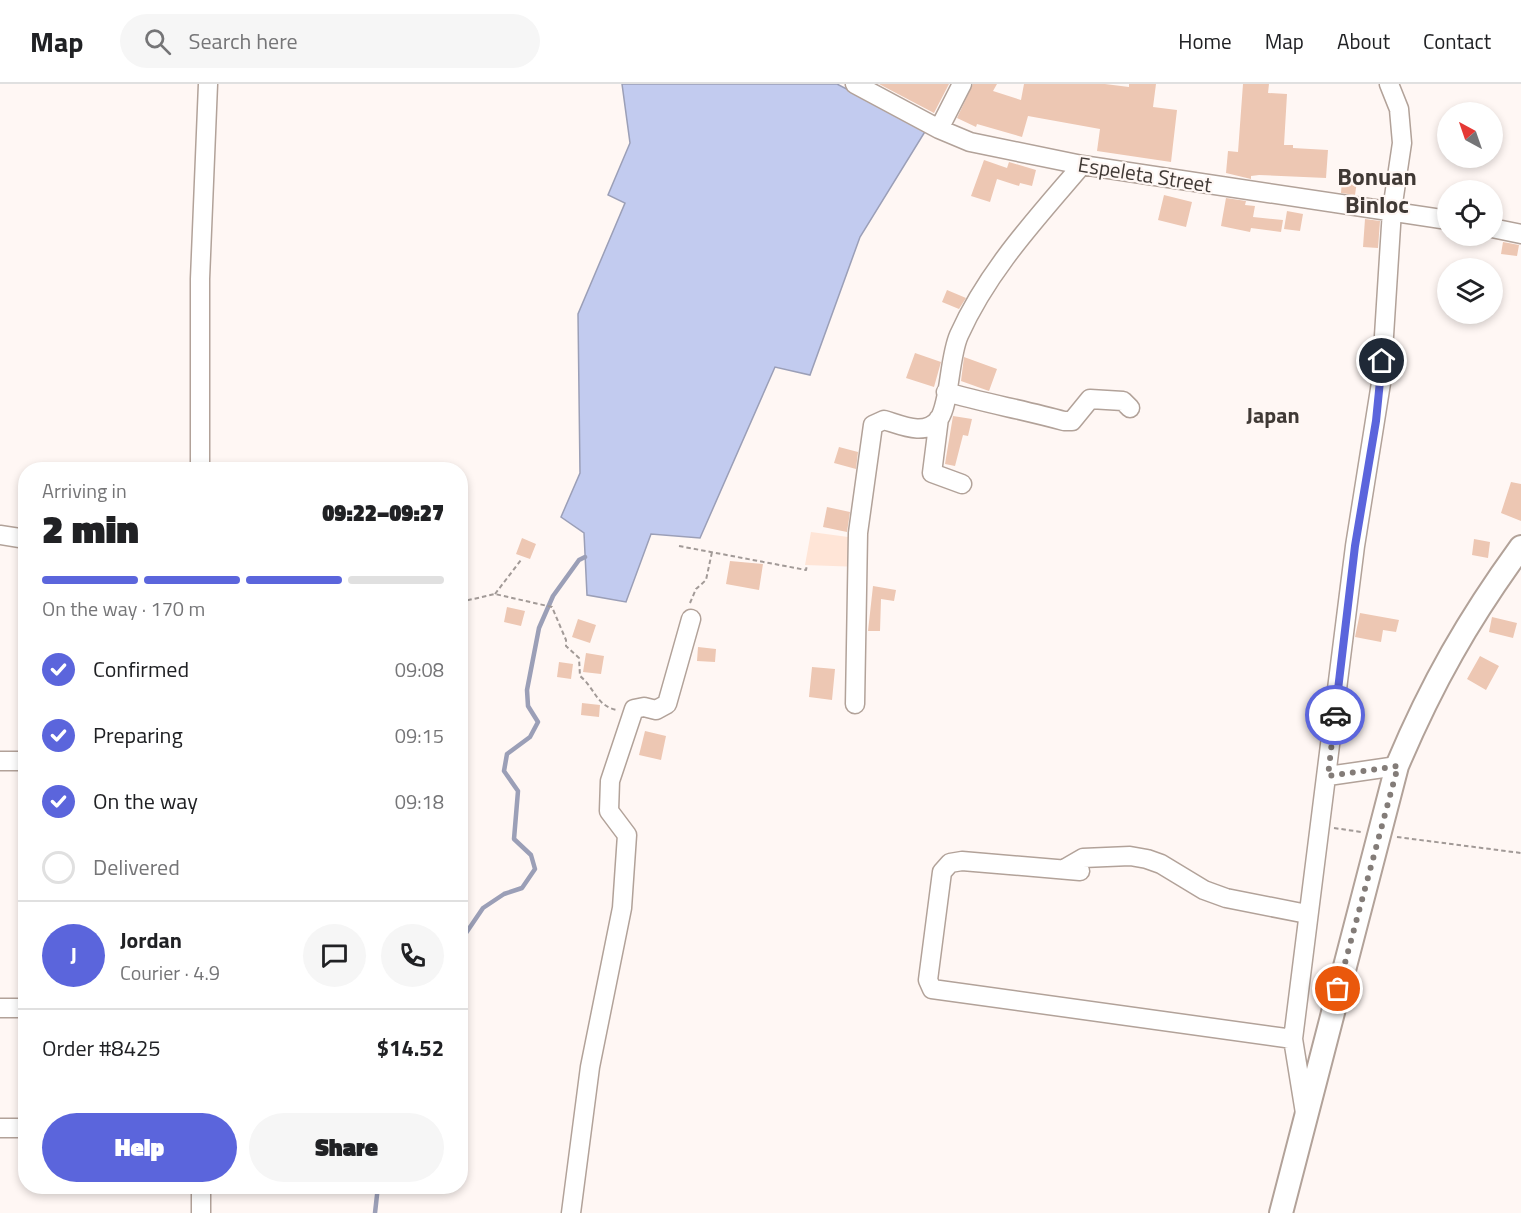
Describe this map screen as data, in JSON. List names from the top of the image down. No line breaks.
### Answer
{"streets":{"street":["Espeleta Street"]},"districts":["Bonuan Binloc","Japan"],"north":"top left","page":{"header":"Map","search":"Search here","nav":["Home","Map","About","Contact"],"heading":["2 min","Arriving in","09:22–09:27"],"panel":["Jordan","Courier · 4.9","Order #8425","$14.52"],"bar":"On the way · 170 m","list":[["Confirmed","09:08"],["Preparing","09:15"],["On the way","09:18"],"Delivered"],"round":"J","buttons":["Help","Share"]}}
